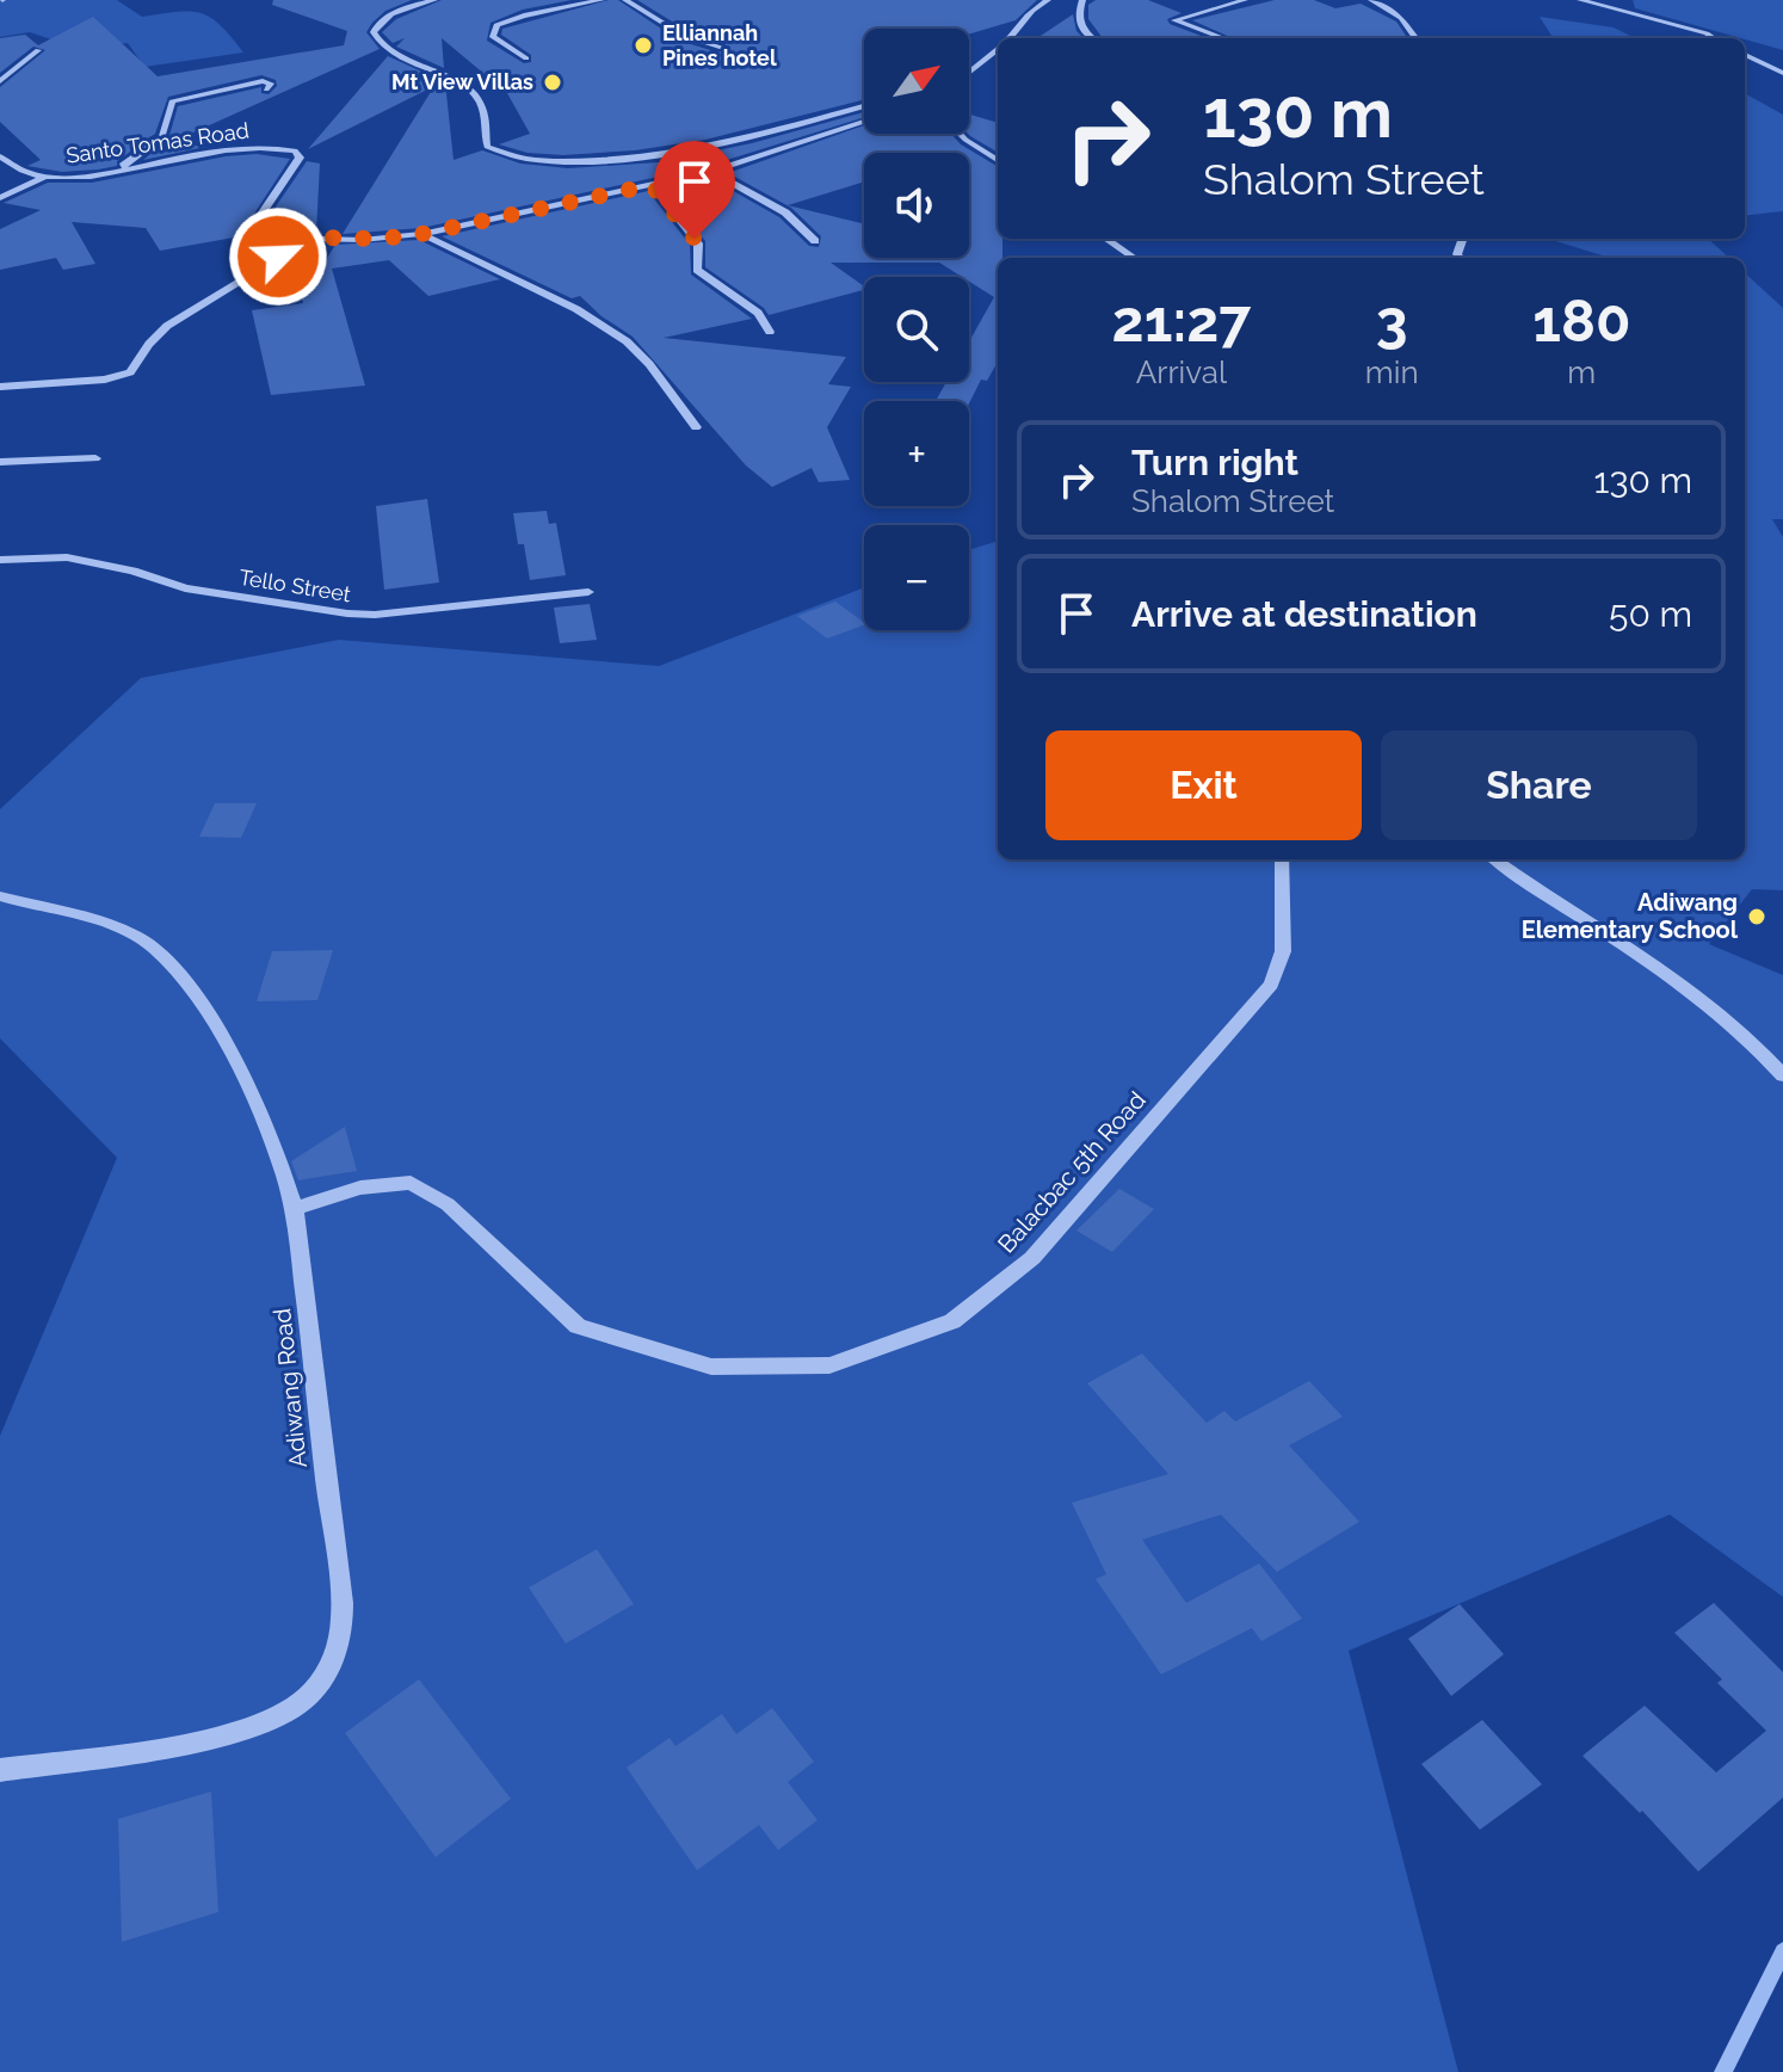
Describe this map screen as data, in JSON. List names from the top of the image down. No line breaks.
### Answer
{"streets":{"street":["Santo Tomas Road","Tello Street","Balacbac 5th Road","Adiwang Road"]},"crossings":[["Balacbac 5th Road","Adiwang Road"]],"places":["Elliannah Pines hotel","Mt View Villas","Adiwang Elementary School"],"north":"top right","page":{"map_buttons":["+","−"],"turn":["130 m","Shalom Street"],"eta":["21:27","Arrival","3","min","180","m"],"list":[{"name":"Turn right","note":"Shalom Street","value":"130 m"},{"name":"Arrive at destination","value":"50 m"}],"buttons":["Exit","Share"]}}
